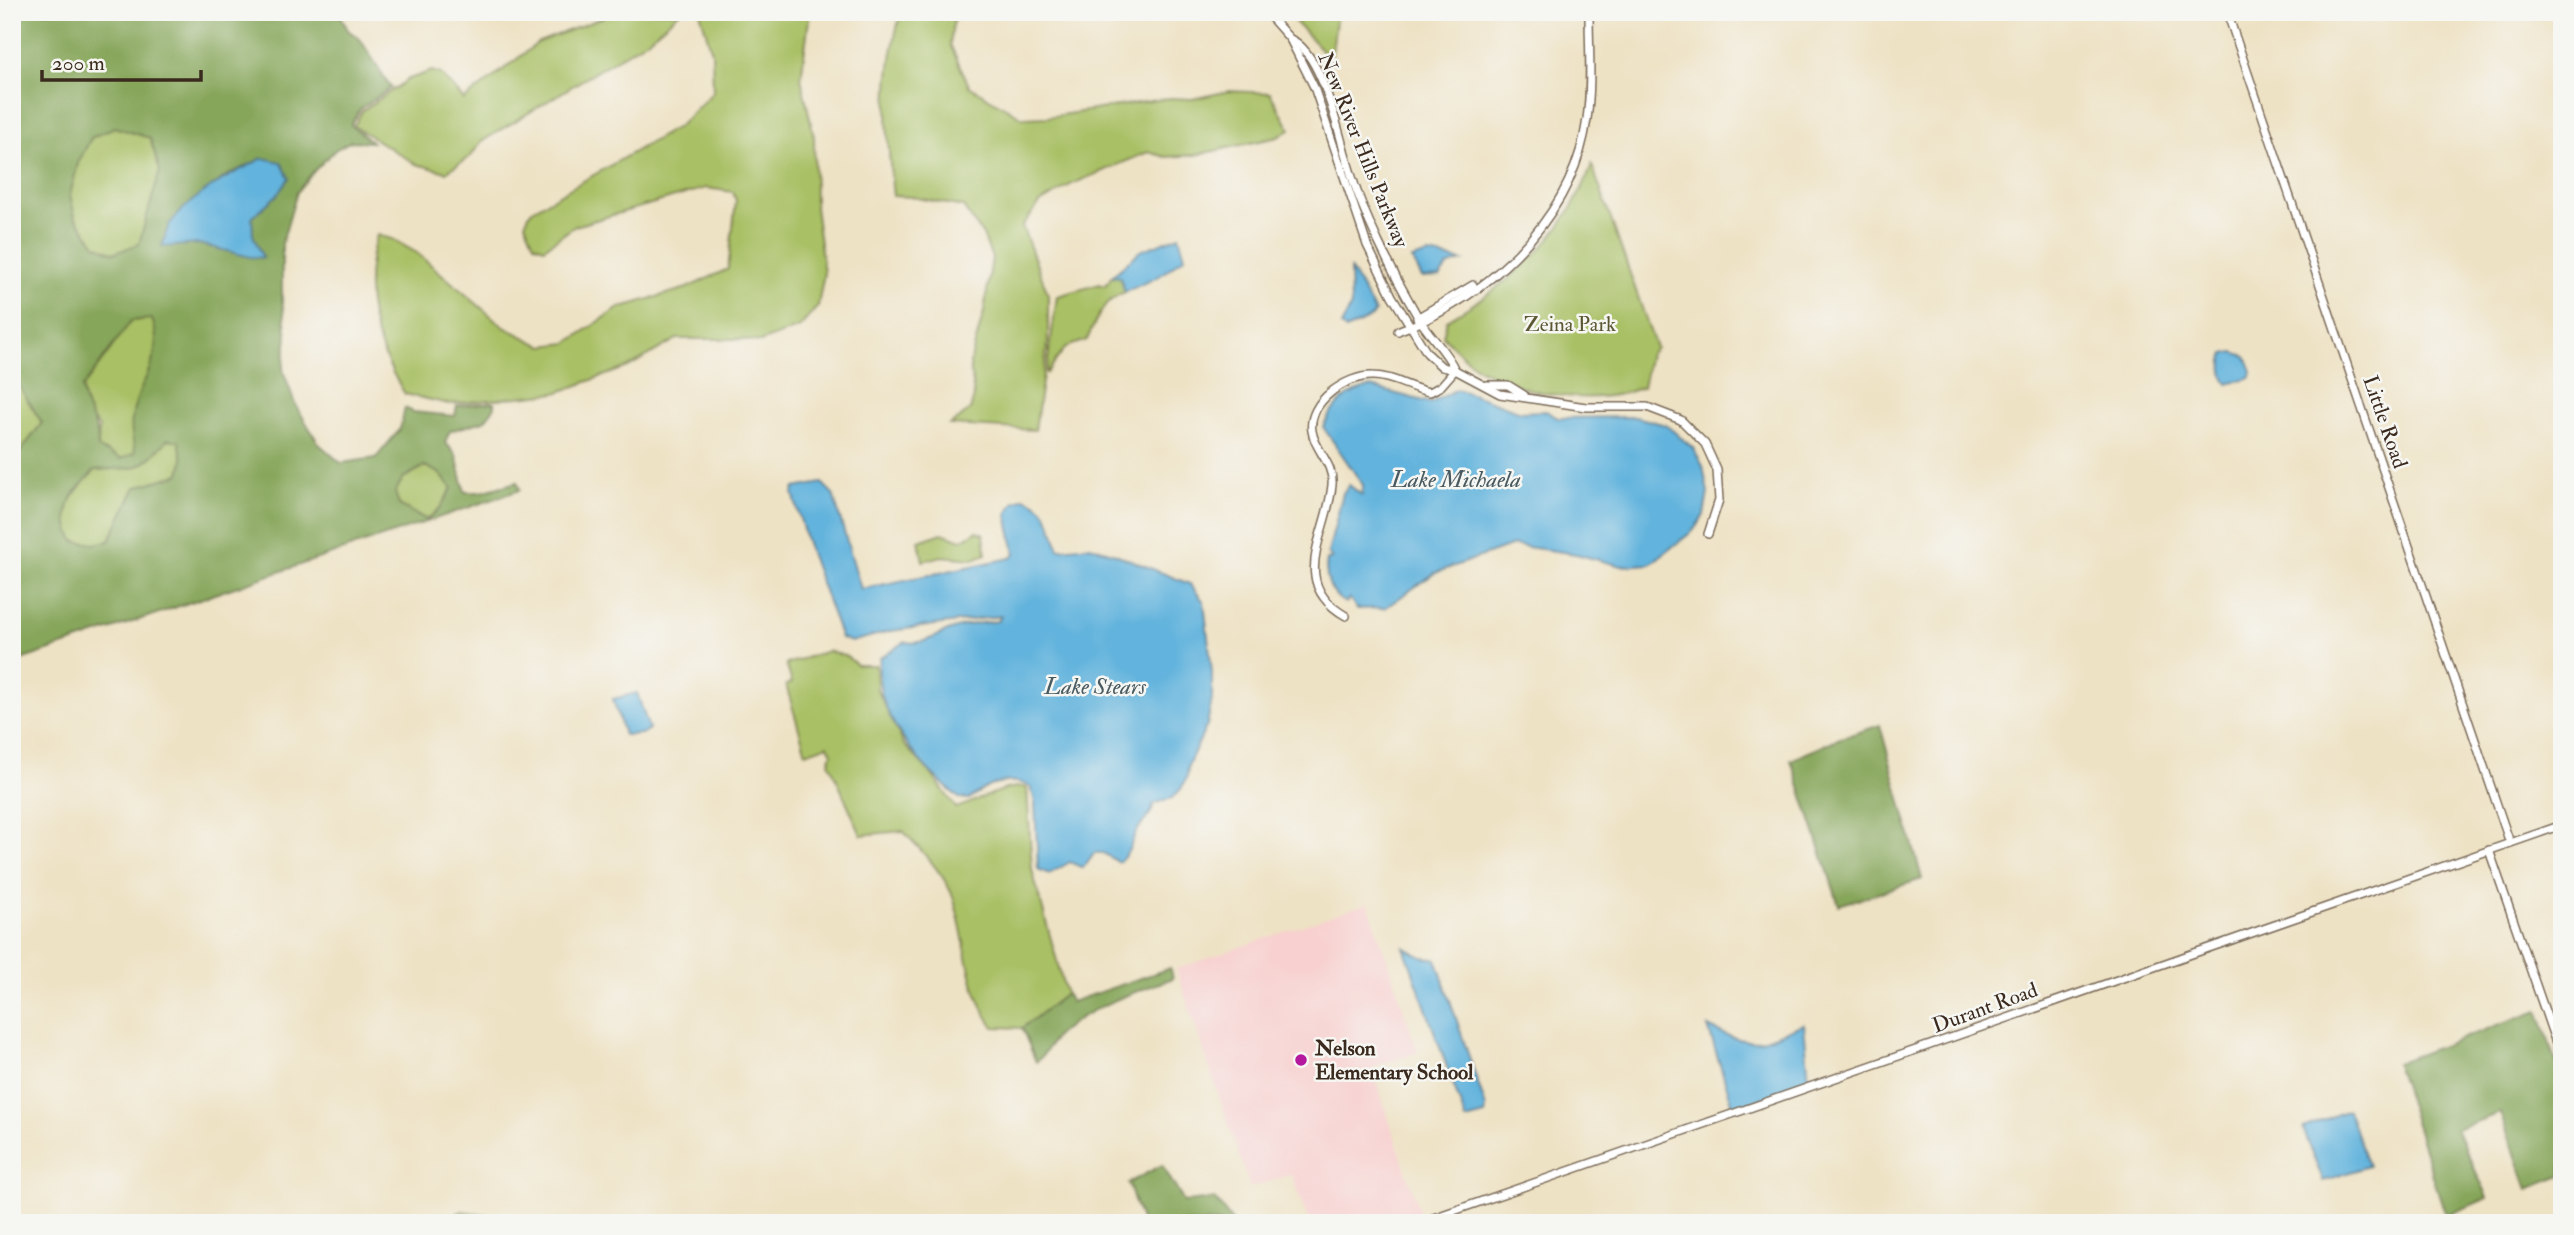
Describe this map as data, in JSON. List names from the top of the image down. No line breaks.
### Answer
{"streets":{"street":["New River Hills Parkway","Little Road","Durant Road"]},"crossings":[["Little Road","Durant Road"]],"water":["Lake Michaela","Lake Stears"],"parks":["Zeina Park"],"places":["Nelson Elementary School"],"scale_bar":"200 m"}
